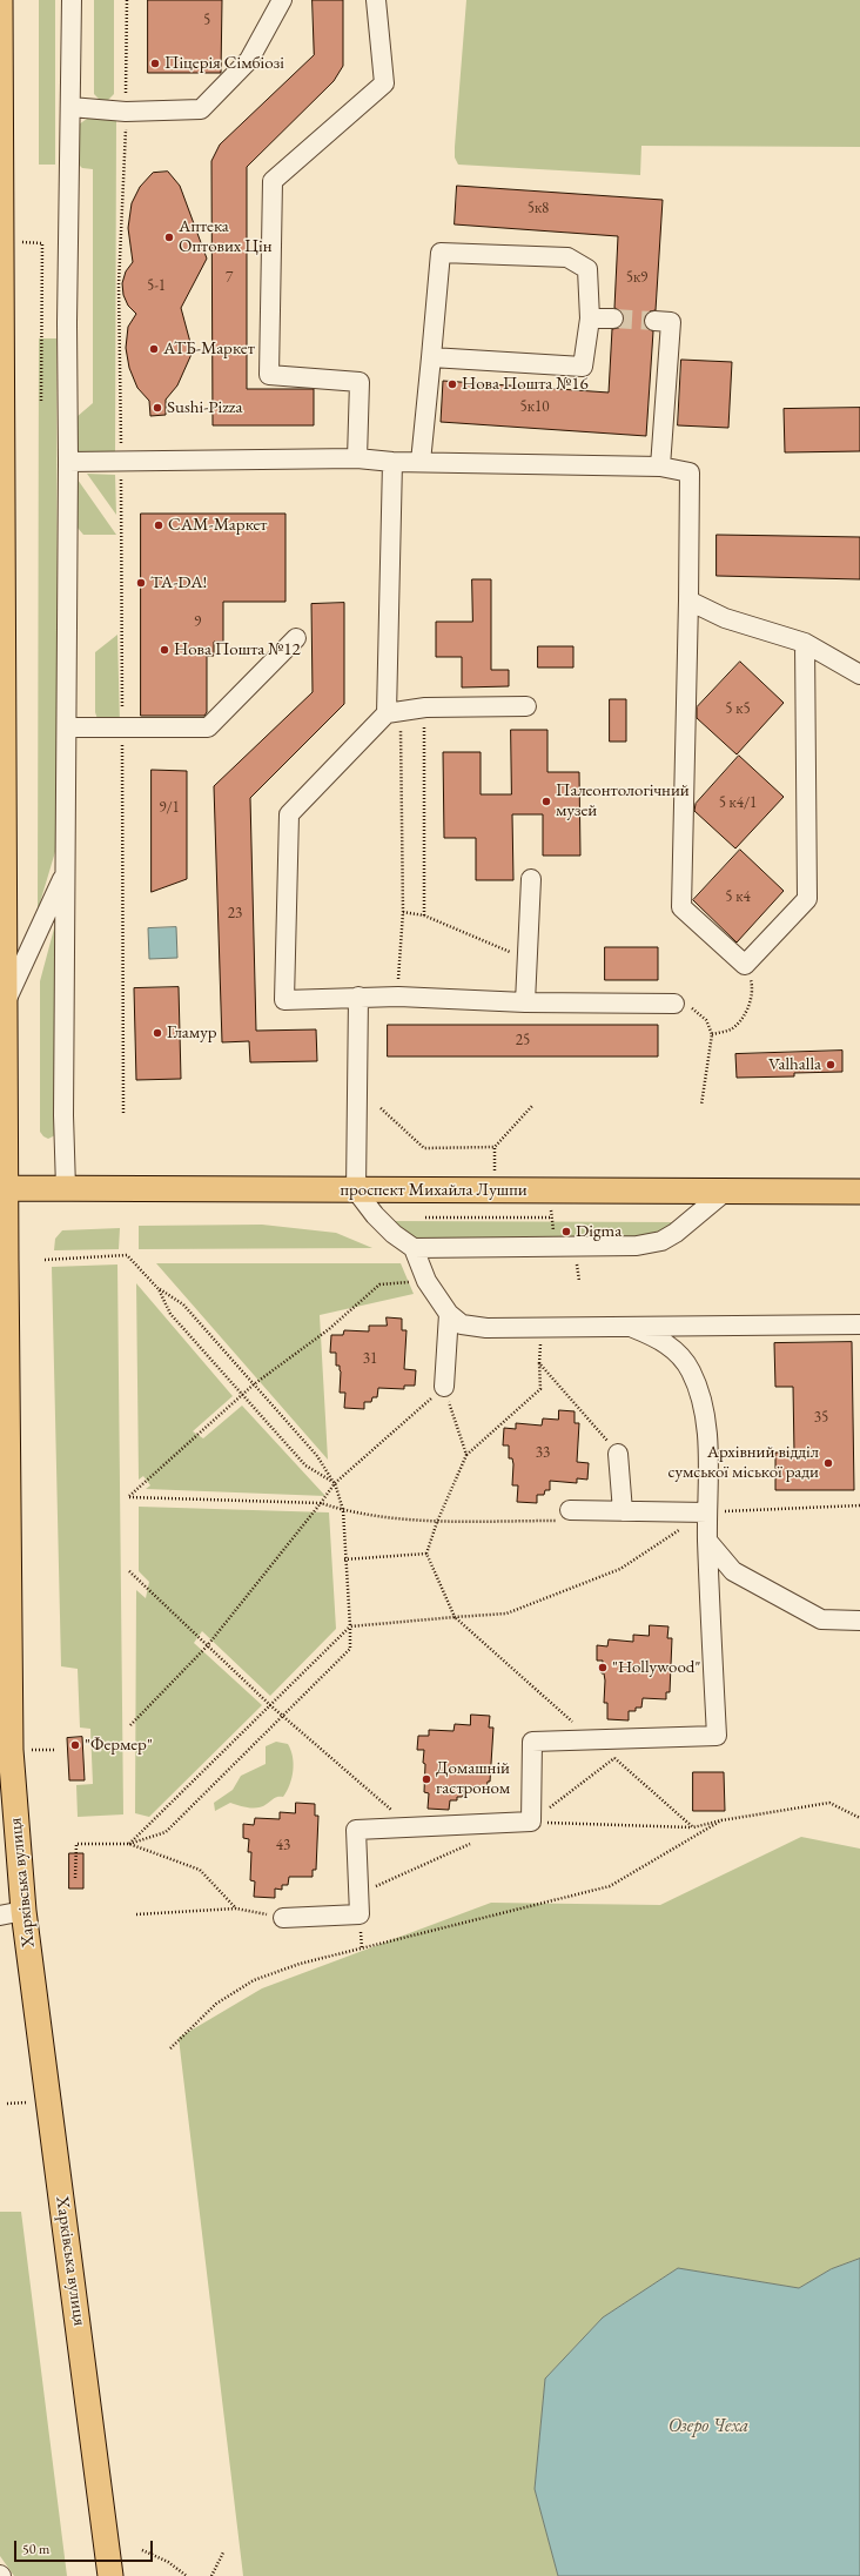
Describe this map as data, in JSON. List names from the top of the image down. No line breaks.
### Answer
{"streets":{"main road":["проспект Михайла Лушпи","Харківська вулиця"]},"crossings":[["проспект Михайла Лушпи","Харківська вулиця"]],"water":["Озеро Чеха"],"places":["Піцерія Сімбіозі","Аптека Оптових Цін","АТБ-Маркет","Нова Пошта №16","Sushi-Pizza","САМ-Маркет","TA-DA!","Нова Пошта №12","Палеонтологічний музей","Гламур","Valhalla","Digma","Архівний відділ сумської міської ради","\"Hollywood\"","\"Фермер\"","Домашній гастроном"],"house_numbers":["5","5к8","7","5к9","5-1","5к10","9","5 к5","5 к4/1","9/1","5 к4","23","25","31","35","33","43"],"scale_bar":"50 m"}
